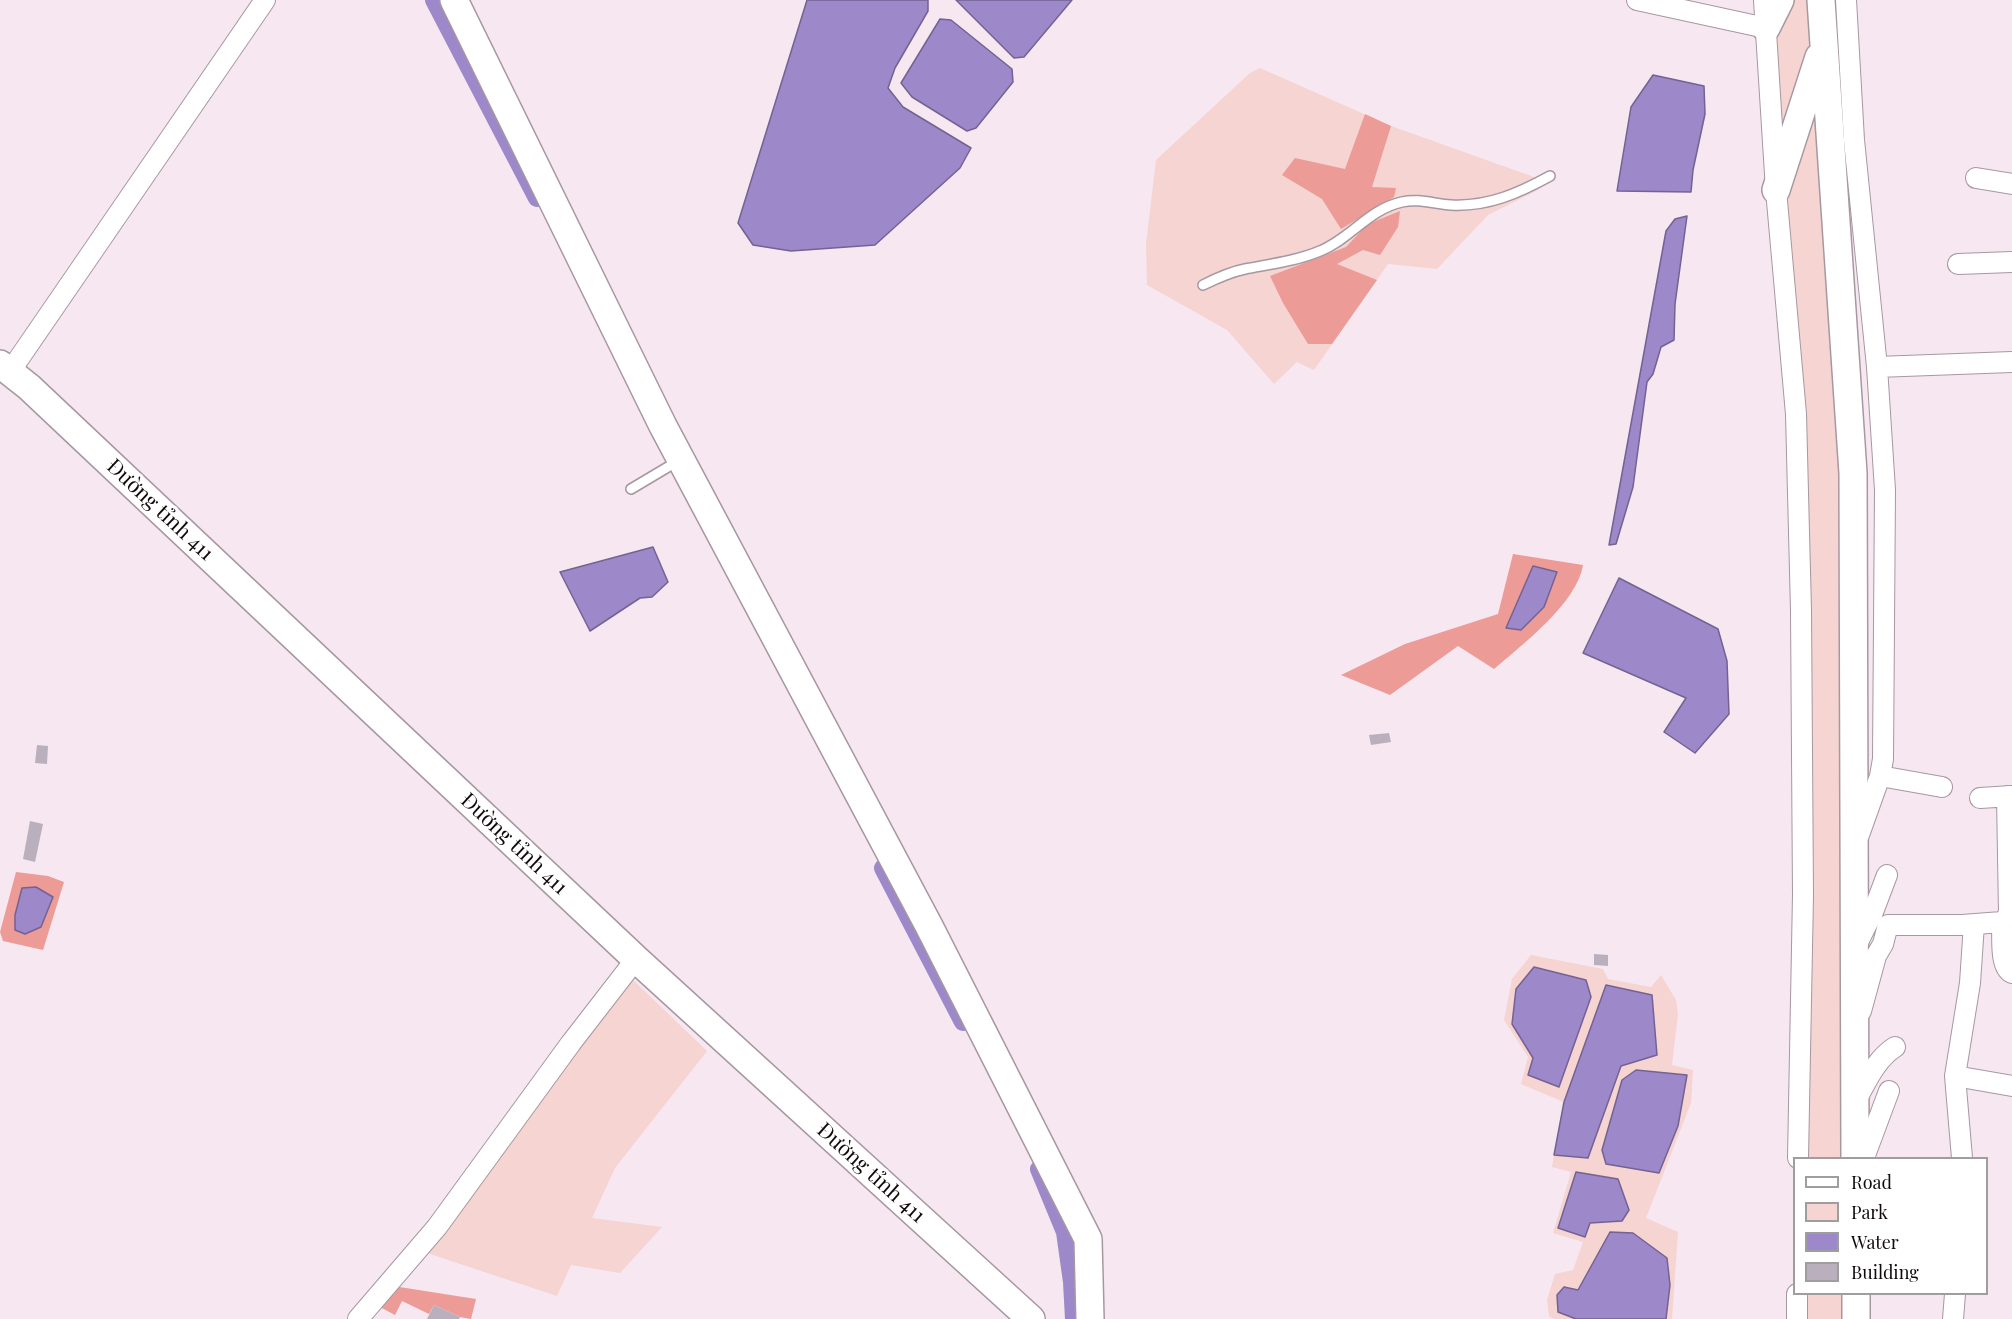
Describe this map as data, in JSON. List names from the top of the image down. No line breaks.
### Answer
{"streets":{"main road":["Đường tỉnh 411"]},"legend":["Road","Park","Water","Building"]}
